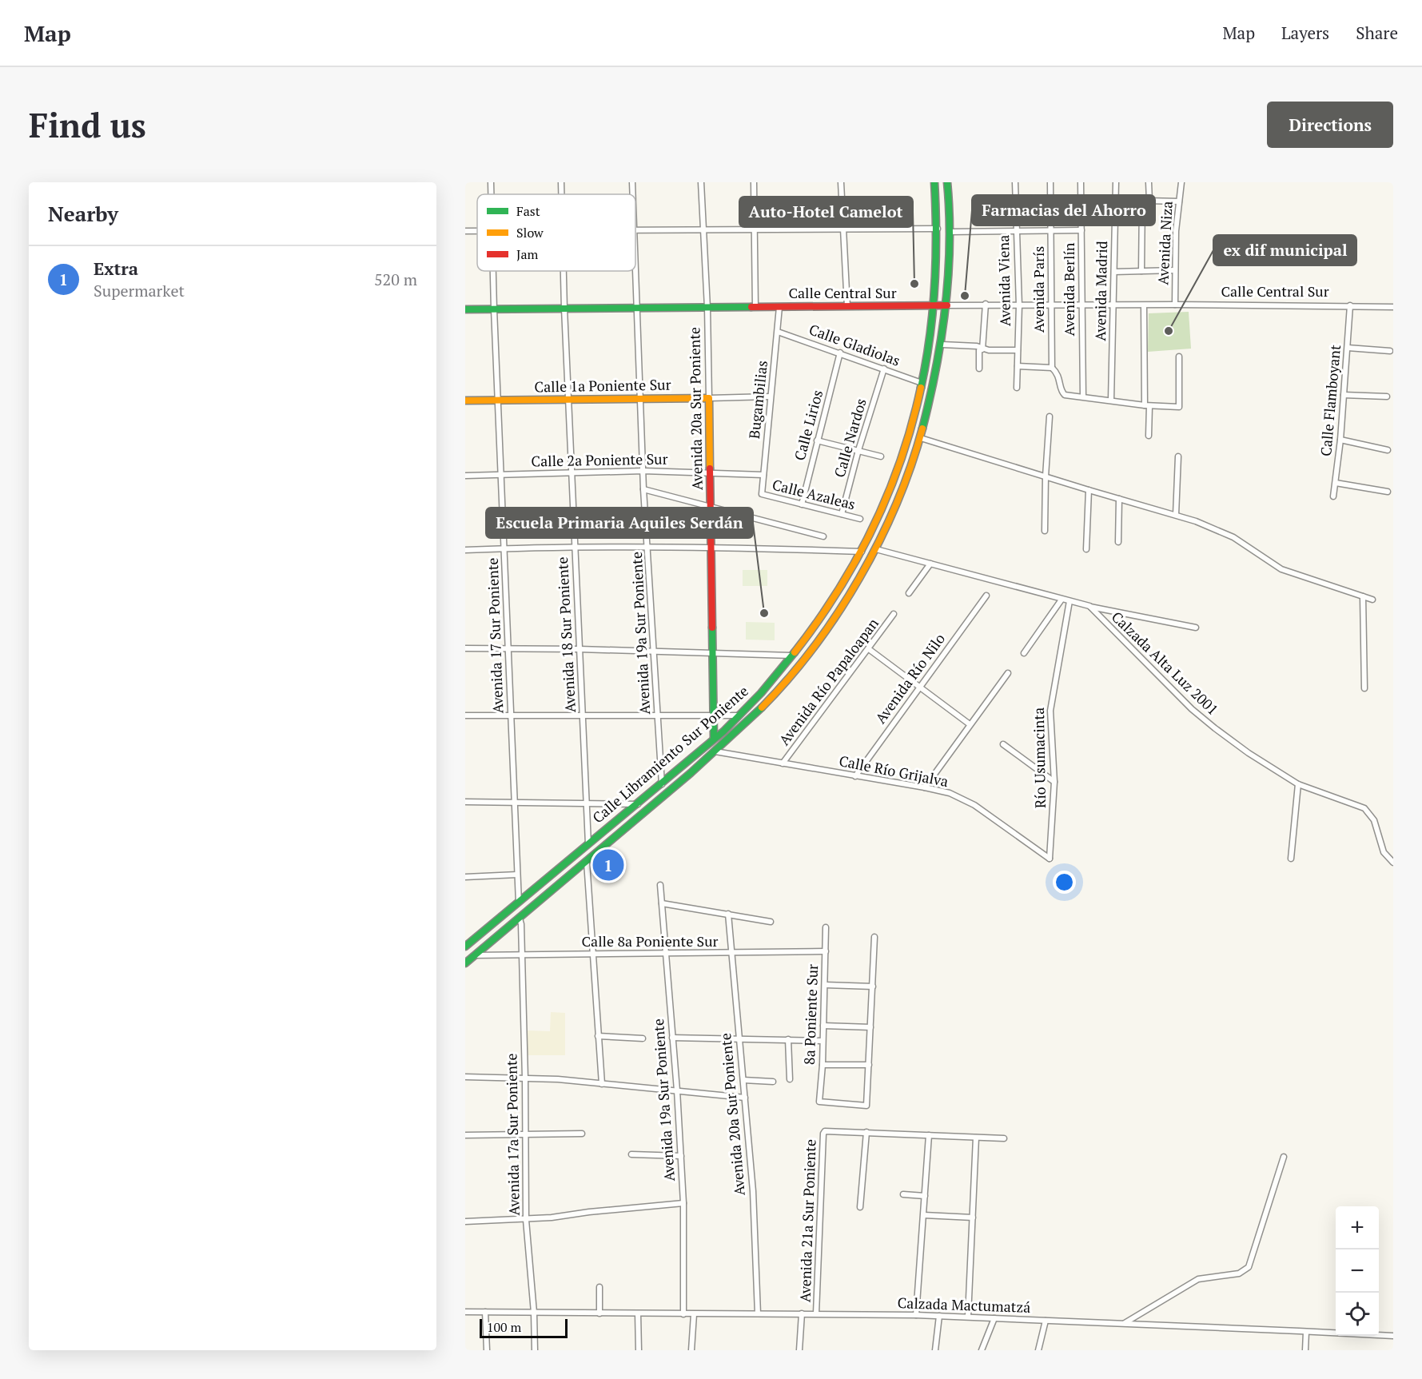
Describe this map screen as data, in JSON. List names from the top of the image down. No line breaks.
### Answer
{"streets":{"main road":["Calle Central Sur","Calle 1a Poniente Sur","Avenida 20a Sur Poniente","Calle Libramiento Sur Poniente"],"street":["Avenida Niza","Avenida Viena","Avenida París","Avenida Berlín","Avenida Madrid","Calle Gladiolas","Bugambilias","Calle Flamboyant","Calle Lirios","Calle Nardos","Calle 2a Poniente Sur","Calle Azaleas","Avenida 19a Sur Poniente","Avenida 18 Sur Poniente","Avenida 17 Sur Poniente","Calzada Alta Luz 2001","Avenida Río Nilo","Avenida Río Papaloapan","Río Usumacinta","Calle Río Grijalva","Calle 8a Poniente Sur","8a Poniente Sur","Avenida 17a Sur Poniente","Avenida 21a Sur Poniente","Calzada Mactumatzá"]},"crossings":[["Avenida Niza","Calle Central Sur"],["Avenida Viena","Calle Central Sur"],["Avenida París","Calle Central Sur"],["Avenida Berlín","Calle Central Sur"],["Avenida Madrid","Calle Central Sur"],["Calle Central Sur","Bugambilias"],["Calle Central Sur","Calle Flamboyant"],["Calle Central Sur","Avenida 20a Sur Poniente"],["Calle Central Sur","Avenida 19a Sur Poniente"],["Calle Central Sur","Avenida 18 Sur Poniente"],["Calle Central Sur","Avenida 17 Sur Poniente"],["Calle Central Sur","Calle Libramiento Sur Poniente"],["Calle Gladiolas","Bugambilias"],["Calle Gladiolas","Calle Lirios"],["Calle Gladiolas","Calle Nardos"],["Calle Gladiolas","Calle Libramiento Sur Poniente"],["Calle 1a Poniente Sur","Bugambilias"],["Calle 1a Poniente Sur","Avenida 20a Sur Poniente"],["Calle 1a Poniente Sur","Avenida 19a Sur Poniente"],["Calle 1a Poniente Sur","Avenida 18 Sur Poniente"],["Calle 1a Poniente Sur","Avenida 17 Sur Poniente"],["Bugambilias","Calle 2a Poniente Sur"],["Bugambilias","Calle Azaleas"],["Avenida 20a Sur Poniente","Calle 2a Poniente Sur"],["Avenida 20a Sur Poniente","Calle Libramiento Sur Poniente"],["Avenida 20a Sur Poniente","Calle 8a Poniente Sur"],["Avenida 20a Sur Poniente","Calzada Mactumatzá"],["Calle Lirios","Calle Azaleas"],["Calle Nardos","Calle Azaleas"],["Calle 2a Poniente Sur","Avenida 19a Sur Poniente"],["Calle 2a Poniente Sur","Avenida 18 Sur Poniente"],["Calle 2a Poniente Sur","Avenida 17 Sur Poniente"],["Avenida 19a Sur Poniente","Calle Libramiento Sur Poniente"],["Avenida 19a Sur Poniente","Calle 8a Poniente Sur"],["Avenida 19a Sur Poniente","Calzada Mactumatzá"],["Avenida 18 Sur Poniente","Calle Libramiento Sur Poniente"],["Avenida 17 Sur Poniente","Calle Libramiento Sur Poniente"],["Avenida Río Nilo","Calle Río Grijalva"],["Avenida Río Papaloapan","Calle Río Grijalva"],["Calle Libramiento Sur Poniente","Calle Río Grijalva"],["Calle Libramiento Sur Poniente","Calle 8a Poniente Sur"],["Calle Libramiento Sur Poniente","Avenida 17a Sur Poniente"],["Río Usumacinta","Calle Río Grijalva"],["Calle 8a Poniente Sur","8a Poniente Sur"],["Calle 8a Poniente Sur","Avenida 17a Sur Poniente"],["Avenida 17a Sur Poniente","Calzada Mactumatzá"],["Avenida 21a Sur Poniente","Calzada Mactumatzá"]],"places":["Auto-Hotel Camelot","Farmacias del Ahorro","ex dif municipal","Escuela Primaria Aquiles Serdán"],"legend":["Fast","Slow","Jam"],"scale_bar":"100 m","page":{"header":"Map","nav":["Map","Layers","Share"],"buttons":"Directions","title":"Find us","heading":"Nearby","list":[{"mark":"1","name":"Extra","note":"Supermarket","value":"520 m"}],"pins":"1","map_buttons":["+","−"],"scale":"100 m"}}
